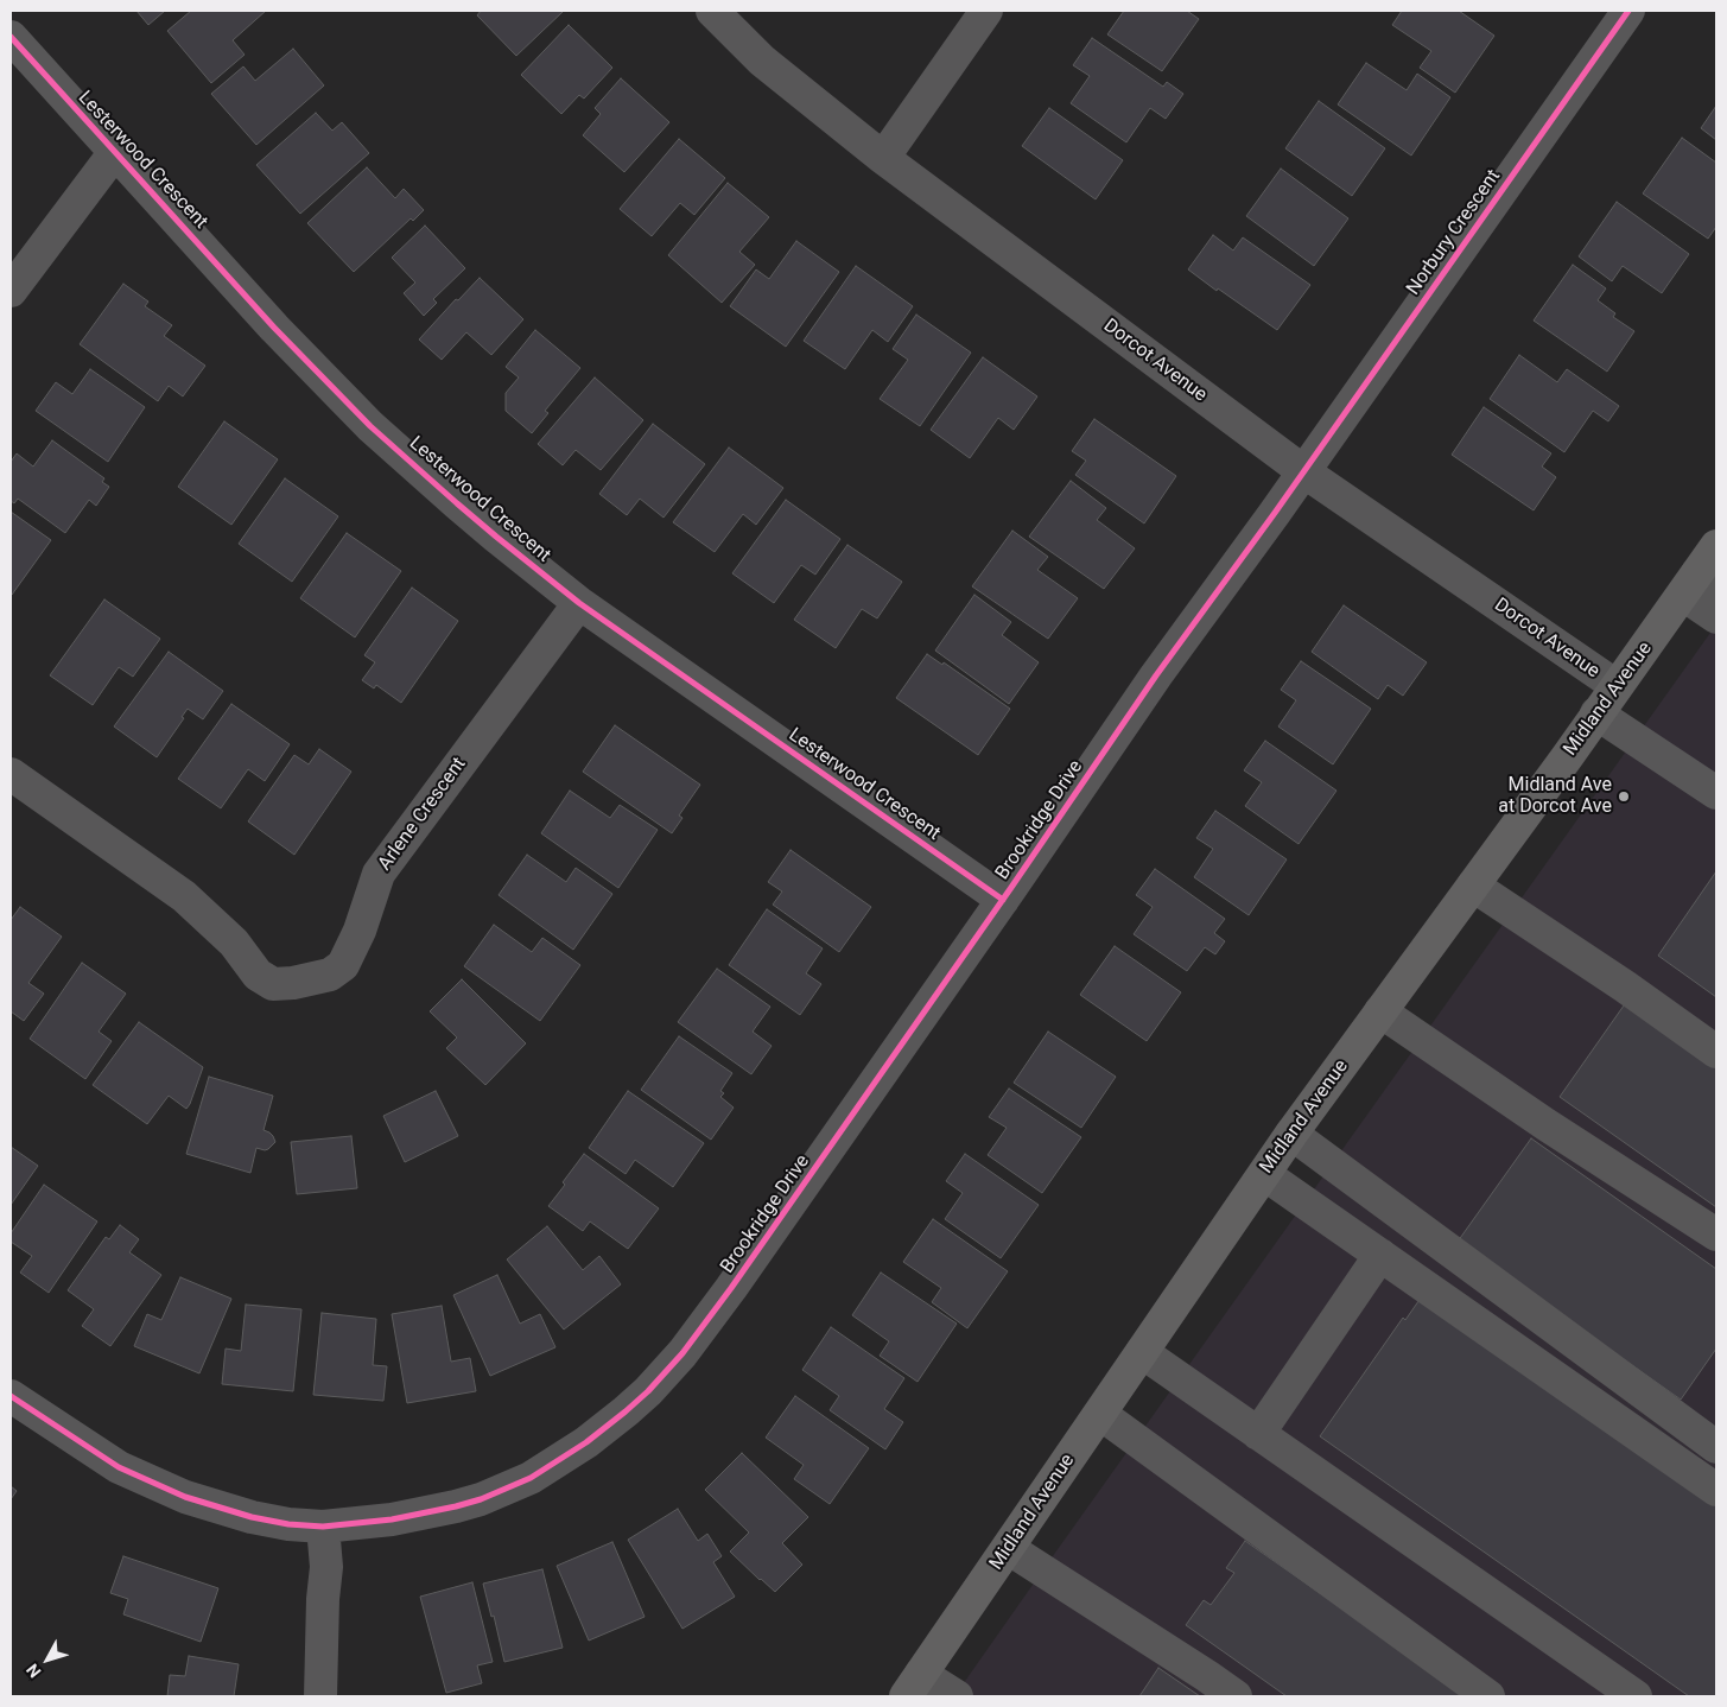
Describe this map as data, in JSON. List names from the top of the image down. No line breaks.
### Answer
{"streets":{"main road":["Midland Avenue"],"street":["Lesterwood Crescent","Norbury Crescent","Dorcot Avenue","Arlene Crescent","Brookridge Drive"]},"crossings":[["Lesterwood Crescent","Arlene Crescent"],["Lesterwood Crescent","Brookridge Drive"],["Norbury Crescent","Dorcot Avenue"],["Norbury Crescent","Brookridge Drive"],["Dorcot Avenue","Midland Avenue"],["Dorcot Avenue","Brookridge Drive"]],"places":["Midland Ave at Dorcot Ave"],"north":"bottom left"}
